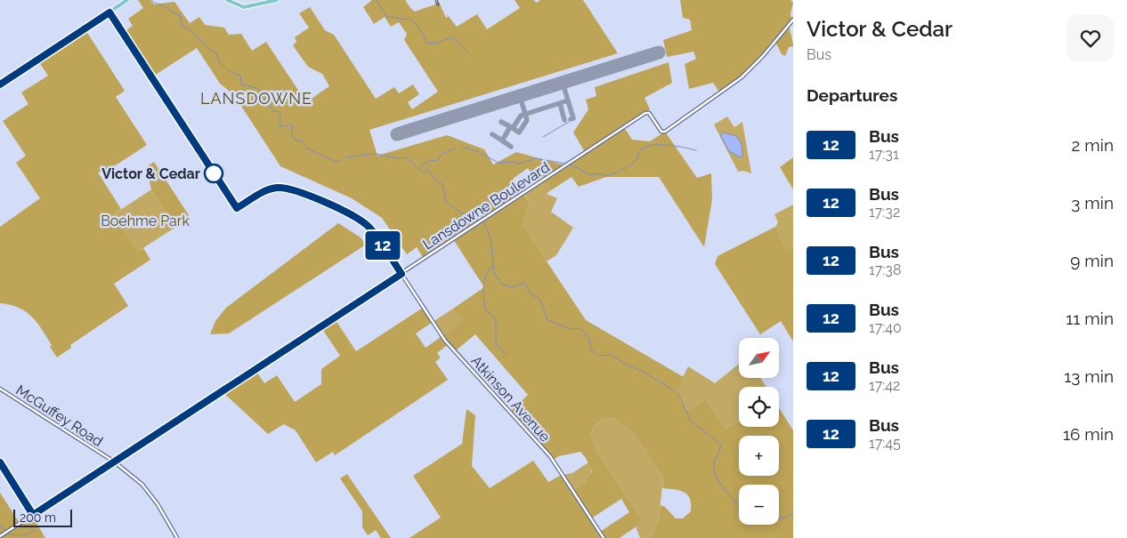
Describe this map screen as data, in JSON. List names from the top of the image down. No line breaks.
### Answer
{"streets":{"street":["Lansdowne Boulevard","Atkinson Avenue","McGuffey Road"]},"crossings":[["Lansdowne Boulevard","Atkinson Avenue"],["Lansdowne Boulevard","McGuffey Road"]],"districts":["LANSDOWNE"],"parks":["Boehme Park"],"places":["Victor & Cedar"],"lines":["bus line 12"],"scale_bar":"200 m","north":"top right","page":{"on_map":"12","heading":[["Victor & Cedar","Bus"],"Departures"],"list":[{"mark":"12","name":"Bus","note":"17:31","value":"2 min"},{"mark":"12","name":"Bus","note":"17:32","value":"3 min"},{"mark":"12","name":"Bus","note":"17:38","value":"9 min"},{"mark":"12","name":"Bus","note":"17:40","value":"11 min"},{"mark":"12","name":"Bus","note":"17:42","value":"13 min"},{"mark":"12","name":"Bus","note":"17:45","value":"16 min"}],"map_buttons":["+","−"],"scale":"200 m"}}
